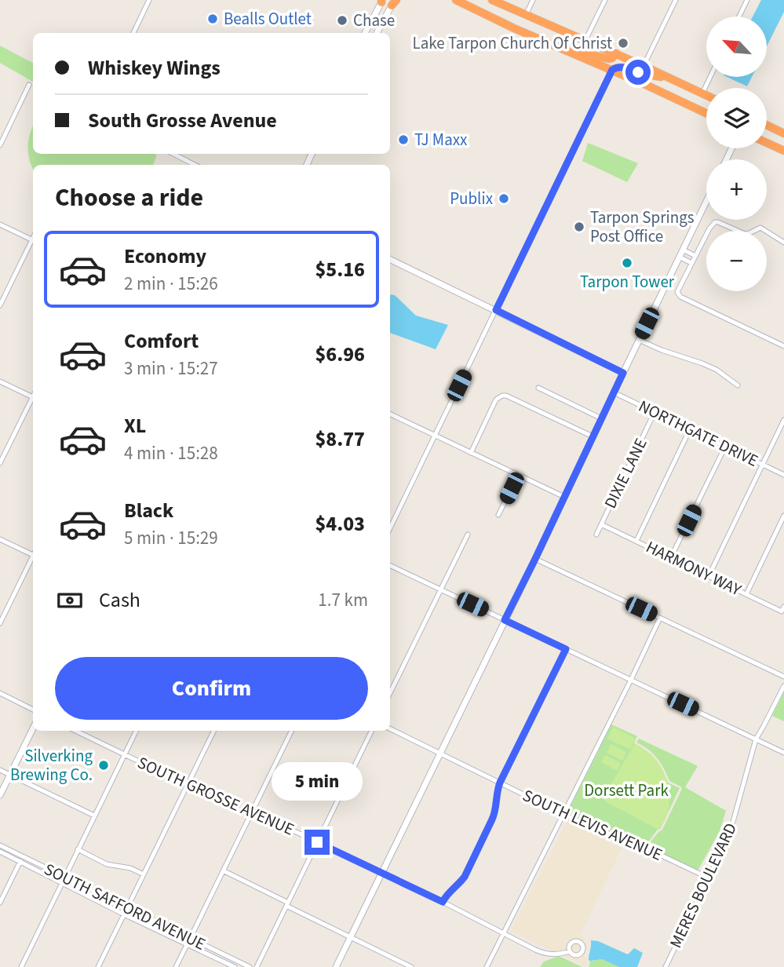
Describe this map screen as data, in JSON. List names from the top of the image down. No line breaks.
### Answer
{"streets":{"street":["NORTHGATE DRIVE","DIXIE LANE","HARMONY WAY","SOUTH GROSSE AVENUE","SOUTH LEVIS AVENUE","MERES BOULEVARD","SOUTH SAFFORD AVENUE"]},"crossings":[["NORTHGATE DRIVE","DIXIE LANE"],["DIXIE LANE","HARMONY WAY"],["SOUTH LEVIS AVENUE","MERES BOULEVARD"]],"parks":["Dorsett Park"],"places":["Bealls Outlet","Chase","Lake Tarpon Church Of Christ","TJ Maxx","Publix","Tarpon Springs Post Office","Tarpon Tower","Silverking Brewing Co."],"north":"top left","page":{"map_buttons":["+","−"],"banner":["Whiskey Wings","South Grosse Avenue"],"heading":"Choose a ride","list":[{"name":"Economy","note":"2 min · 15:26","value":"$5.16"},{"name":"Comfort","note":"3 min · 15:27","value":"$6.96"},{"name":"XL","note":"4 min · 15:28","value":"$8.77"},{"name":"Black","note":"5 min · 15:29","value":"$4.03"}],"pay":["Cash","1.7 km"],"buttons":"Confirm","bubble":"5 min"}}
